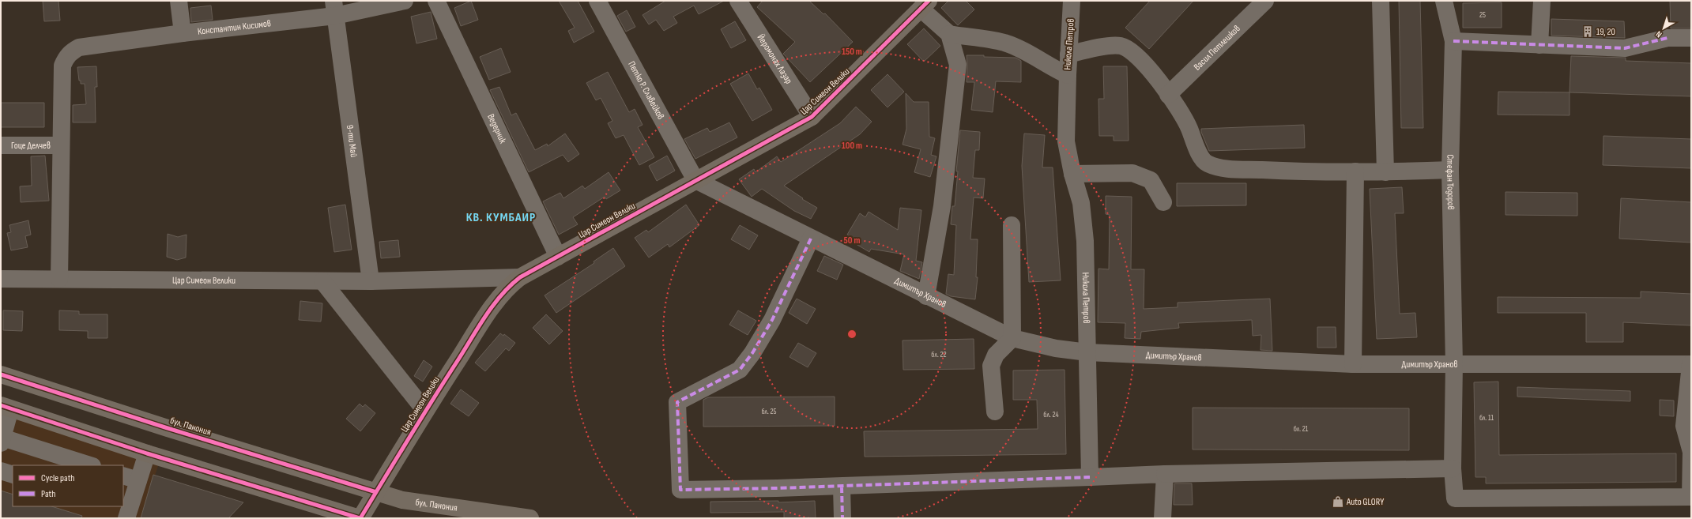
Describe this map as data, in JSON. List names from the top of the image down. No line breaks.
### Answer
{"streets":{"main road":["Цар Симеон Велики","бул. Панония"],"street":["Константин Кисимов","Никола Петров","Васил Петлешков","Йеромонах Лазар","Петко Р. Славейков","Ведерник","9-ти Май","Гоце Делчев","Стефан Тодоров","Димитър Хранов"]},"crossings":[["Константин Кисимов","9-ти Май"],["Константин Кисимов","Гоце Делчев"],["Никола Петров","Димитър Хранов"],["Йеромонах Лазар","Цар Симеон Велики"],["Петко Р. Славейков","Цар Симеон Велики"],["Петко Р. Славейков","Димитър Хранов"],["Цар Симеон Велики","Ведерник"],["Цар Симеон Велики","9-ти Май"],["Цар Симеон Велики","Димитър Хранов"],["Цар Симеон Велики","бул. Панония"],["Стефан Тодоров","Димитър Хранов"]],"districts":["КВ. КУМБАИР"],"places":{"building":["19, 20"],"shop":["Auto GLORY"]},"house_numbers":["25","бл. 22","бл. 25","бл. 24","бл. 11","бл. 21"],"legend":["Cycle path","Path"],"north":"bottom left","rings":["150 m","100 m","50 m"]}
